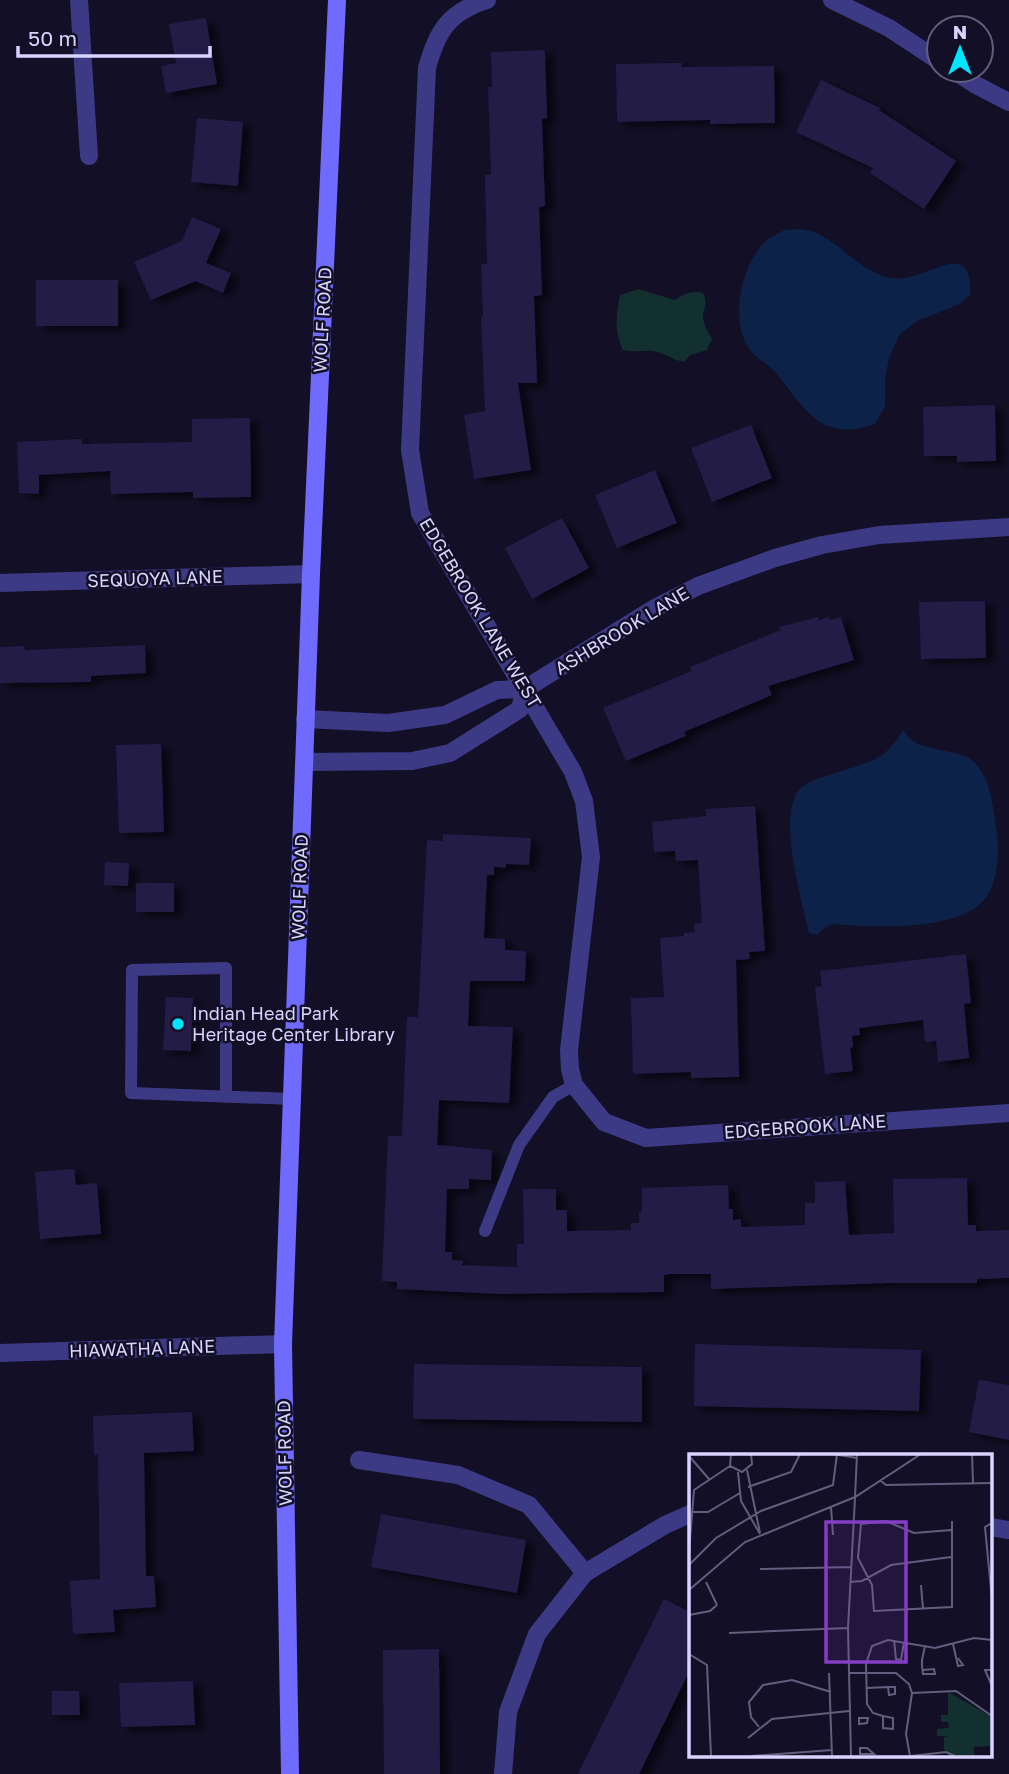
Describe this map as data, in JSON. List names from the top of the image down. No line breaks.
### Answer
{"streets":{"street":["WOLF ROAD","SEQUOYA LANE","EDGEBROOK LANE WEST","ASHBROOK LANE","EDGEBROOK LANE","HIAWATHA LANE"]},"crossings":[["WOLF ROAD","SEQUOYA LANE"],["WOLF ROAD","ASHBROOK LANE"],["WOLF ROAD","HIAWATHA LANE"],["EDGEBROOK LANE WEST","ASHBROOK LANE"],["EDGEBROOK LANE WEST","EDGEBROOK LANE"]],"places":["Indian Head Park Heritage Center Library"],"scale_bar":"50 m","north":"top"}
